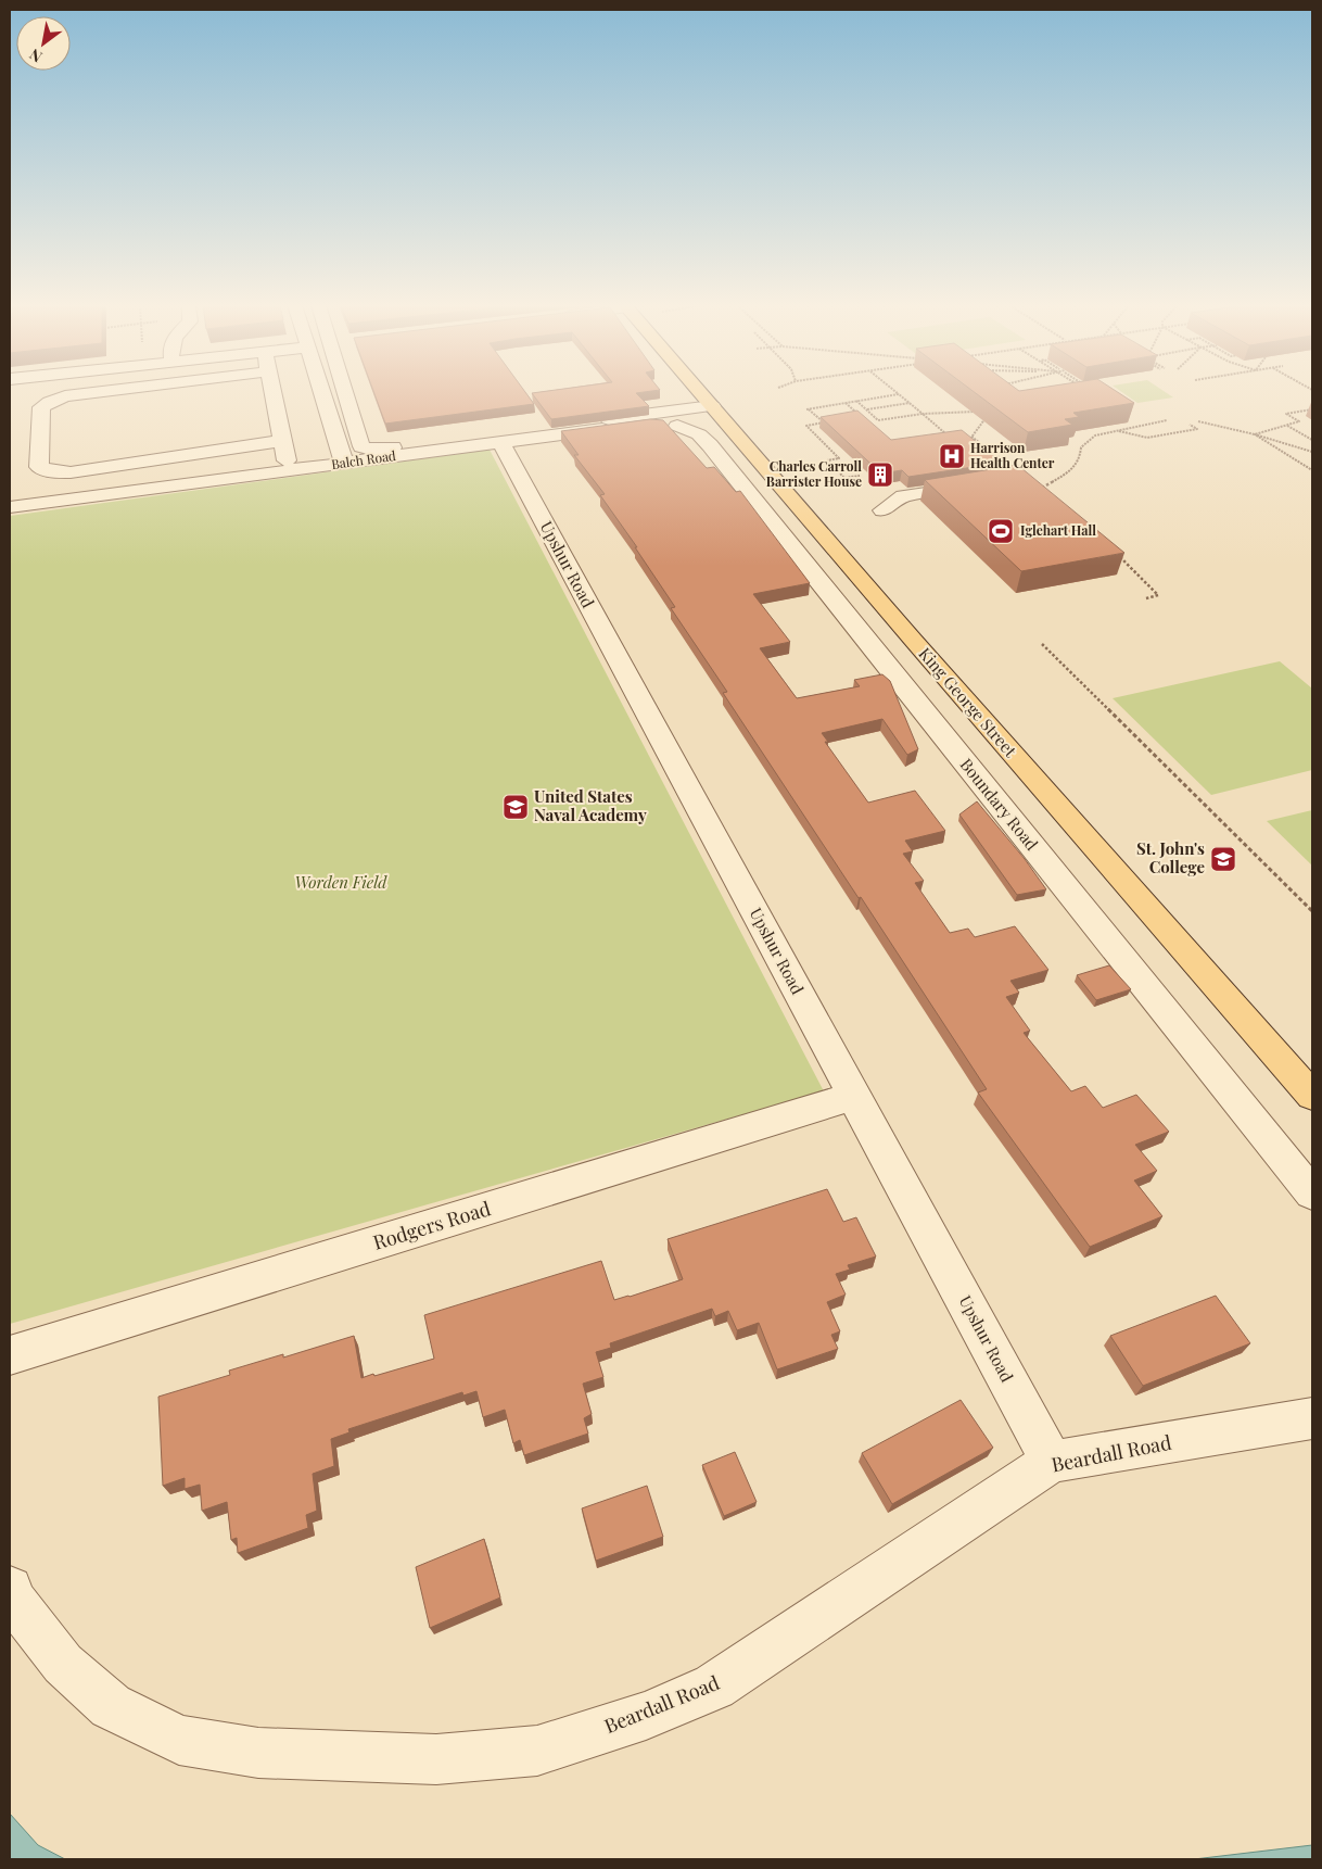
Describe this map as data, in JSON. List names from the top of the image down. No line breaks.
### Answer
{"streets":{"main road":["King George Street"],"street":["Balch Road","Upshur Road","Boundary Road","Rodgers Road","Beardall Road"]},"crossings":[["Balch Road","Upshur Road"],["Balch Road","Boundary Road"],["Upshur Road","Rodgers Road"],["Upshur Road","Beardall Road"]],"parks":["Worden Field"],"places":{"hospital":["Harrison Health Center"],"building":["Charles Carroll Barrister House"],"sports":["Iglehart Hall"],"school or university":["United States Naval Academy","St. John's College"]},"north":"bottom left"}
